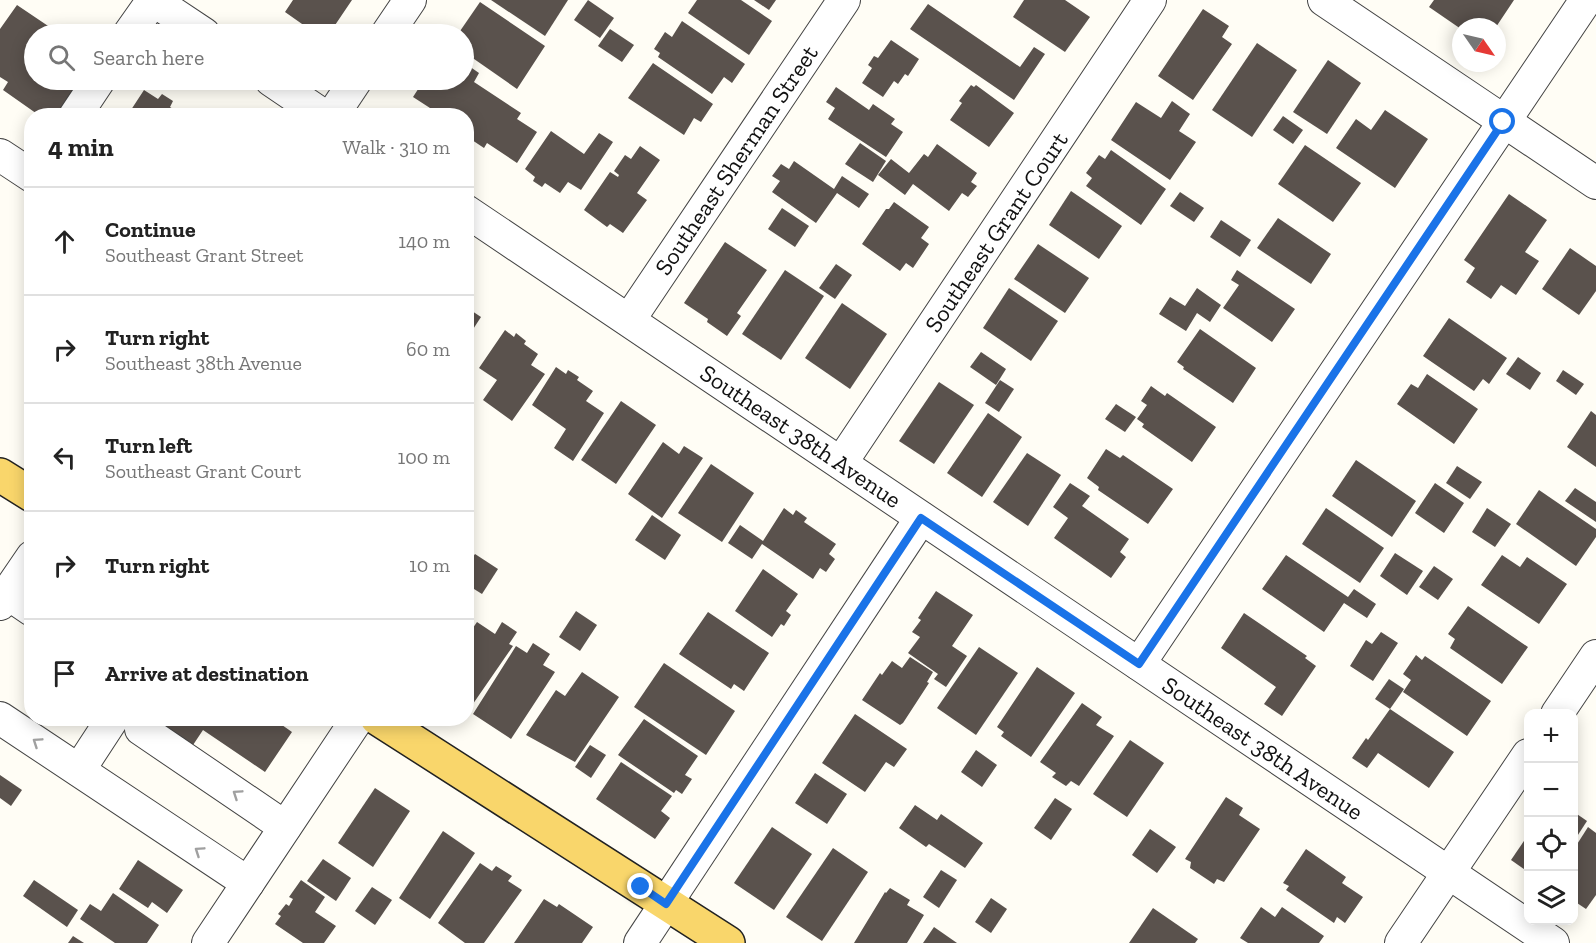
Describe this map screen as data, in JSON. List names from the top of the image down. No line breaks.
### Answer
{"streets":{"street":["Southeast Sherman Street","Southeast Grant Court","Southeast 38th Avenue"]},"crossings":[["Southeast Sherman Street","Southeast 38th Avenue"],["Southeast Grant Court","Southeast 38th Avenue"]],"north":"bottom right","page":{"search":"Search here","heading":["4 min","Walk · 310 m"],"list":[["Continue","Southeast Grant Street","140 m"],["Turn right","Southeast 38th Avenue","60 m"],["Turn left","Southeast Grant Court","100 m"],["Turn right","10 m"],"Arrive at destination"],"map_buttons":["+","−"]}}
